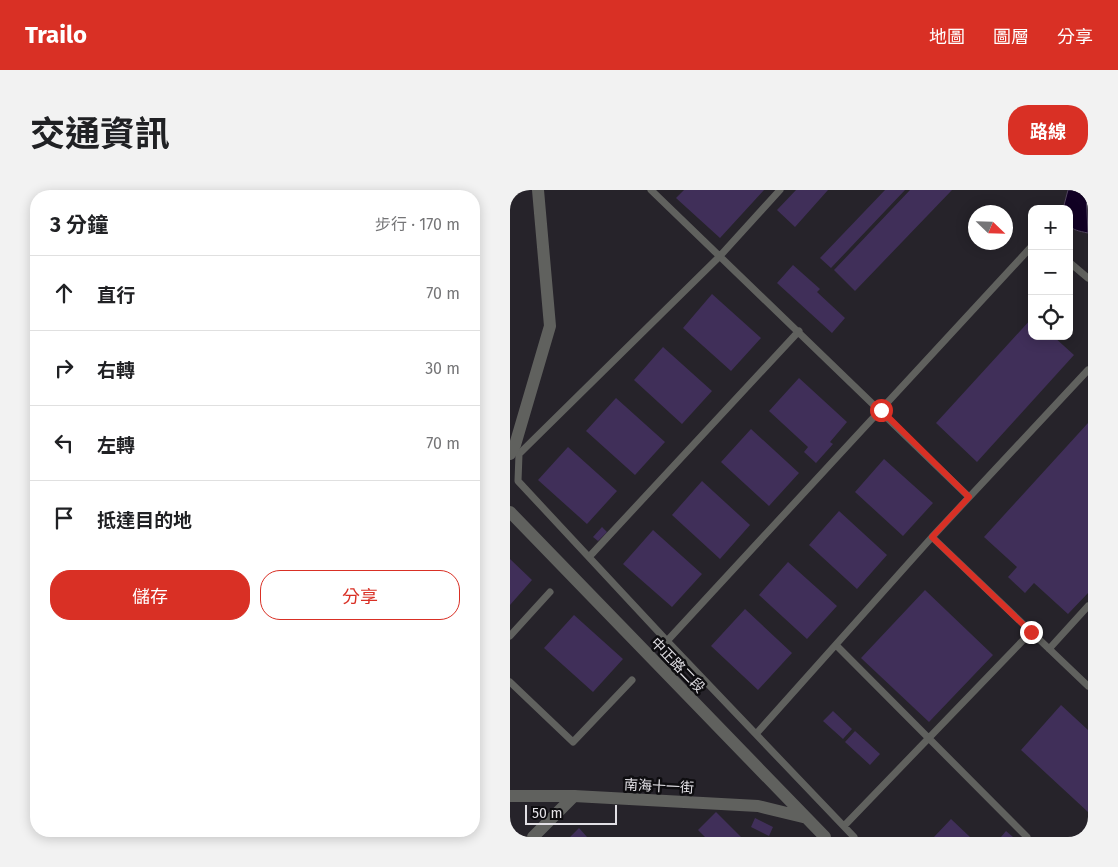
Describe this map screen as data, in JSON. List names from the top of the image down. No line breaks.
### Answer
{"streets":{"street":["中正路二段","南海十一街"]},"crossings":[["中正路二段","南海十一街"]],"scale_bar":"50 m","north":"bottom right","page":{"header":"Trailo","nav":["地圖","圖層","分享"],"title":"交通資訊","buttons":["路線",["儲存","分享"]],"heading":["3 分鐘","步行 · 170 m"],"map_buttons":["+","−"],"list":[["直行","70 m"],["右轉","30 m"],["左轉","70 m"],"抵達目的地"],"scale":"50 m"}}
